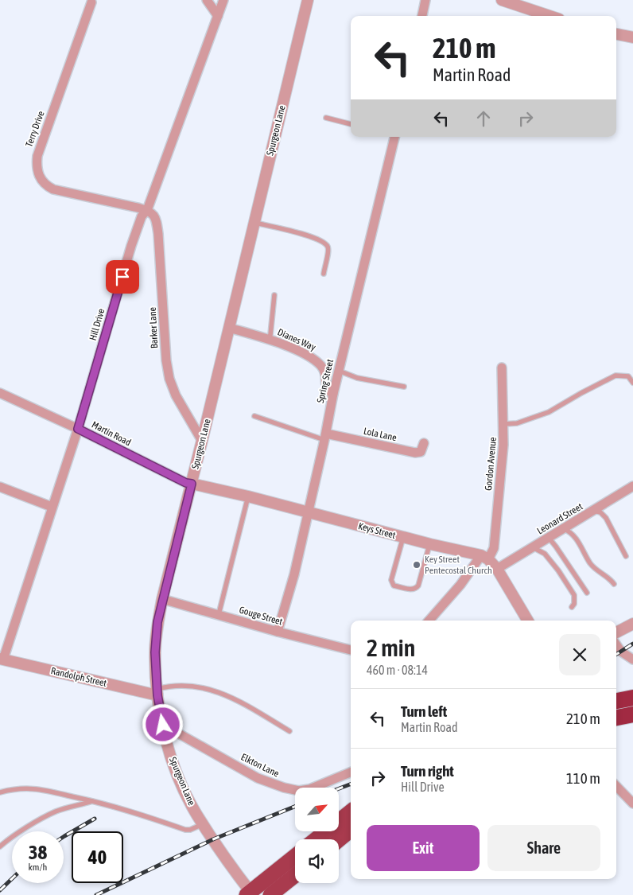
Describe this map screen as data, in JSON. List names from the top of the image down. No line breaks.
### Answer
{"streets":{"street":["Terry Drive","Spurgeon Lane","Hill Drive","Barker Lane","Dianes Way","Spring Street","Martin Road","Lola Lane","Gordon Avenue","Leonard Street","Keys Street","Gouge Street","Randolph Street","Elkton Lane"]},"crossings":[["Terry Drive","Hill Drive"],["Terry Drive","Barker Lane"],["Spurgeon Lane","Barker Lane"],["Spurgeon Lane","Dianes Way"],["Spurgeon Lane","Martin Road"],["Spurgeon Lane","Keys Street"],["Spurgeon Lane","Gouge Street"],["Spurgeon Lane","Randolph Street"],["Spurgeon Lane","Elkton Lane"],["Hill Drive","Barker Lane"],["Hill Drive","Martin Road"],["Hill Drive","Randolph Street"],["Dianes Way","Spring Street"],["Spring Street","Lola Lane"],["Spring Street","Keys Street"],["Spring Street","Gouge Street"],["Martin Road","Keys Street"],["Gordon Avenue","Keys Street"]],"places":["Key Street Pentecostal Church"],"north":"top right","page":{"turn":["210 m","Martin Road"],"heading":["2 min","460 m · 08:14"],"list":[{"name":"Turn left","note":"Martin Road","value":"210 m"},{"name":"Turn right","note":"Hill Drive","value":"110 m"}],"buttons":["Exit","Share"],"speed":"38 km/h","limit":"40"}}
